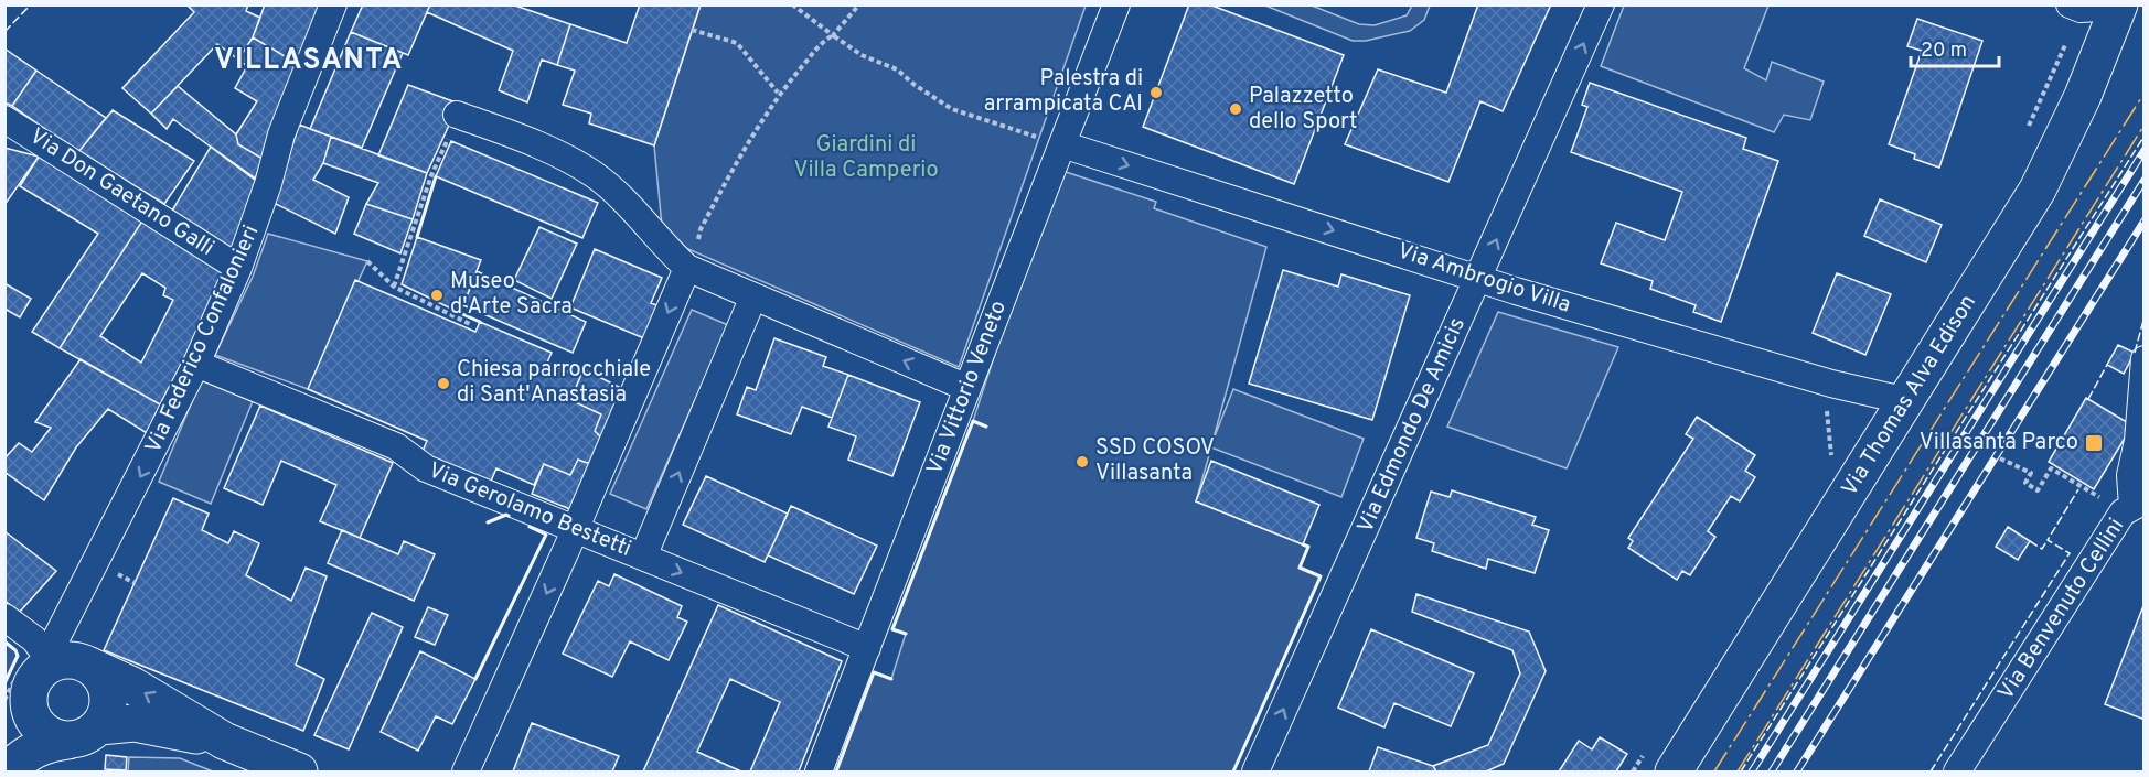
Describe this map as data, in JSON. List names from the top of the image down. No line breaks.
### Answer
{"streets":{"main road":["Via Federico Confalonieri","Via Thomas Alva Edison"],"street":["Via Don Gaetano Galli","Via Ambrogio Villa","Via Vittorio Veneto","Via Edmondo De Amicis","Via Gerolamo Bestetti","Via Benvenuto Cellini"]},"crossings":[["Via Don Gaetano Galli","Via Federico Confalonieri"],["Via Ambrogio Villa","Via Vittorio Veneto"],["Via Ambrogio Villa","Via Thomas Alva Edison"],["Via Ambrogio Villa","Via Edmondo De Amicis"],["Via Federico Confalonieri","Via Gerolamo Bestetti"],["Via Vittorio Veneto","Via Gerolamo Bestetti"]],"one_way":["Via Ambrogio Villa","Via Federico Confalonieri","Via Edmondo De Amicis"],"districts":["VILLASANTA"],"parks":["Giardini di Villa Camperio"],"places":{"other":["Palestra di arrampicata CAI","Palazzetto dello Sport","Museo d'Arte Sacra","Chiesa parrocchiale di Sant'Anastasia","SSD COSOV Villasanta"],"transit":["Villasanta Parco"]},"scale_bar":"20 m"}
